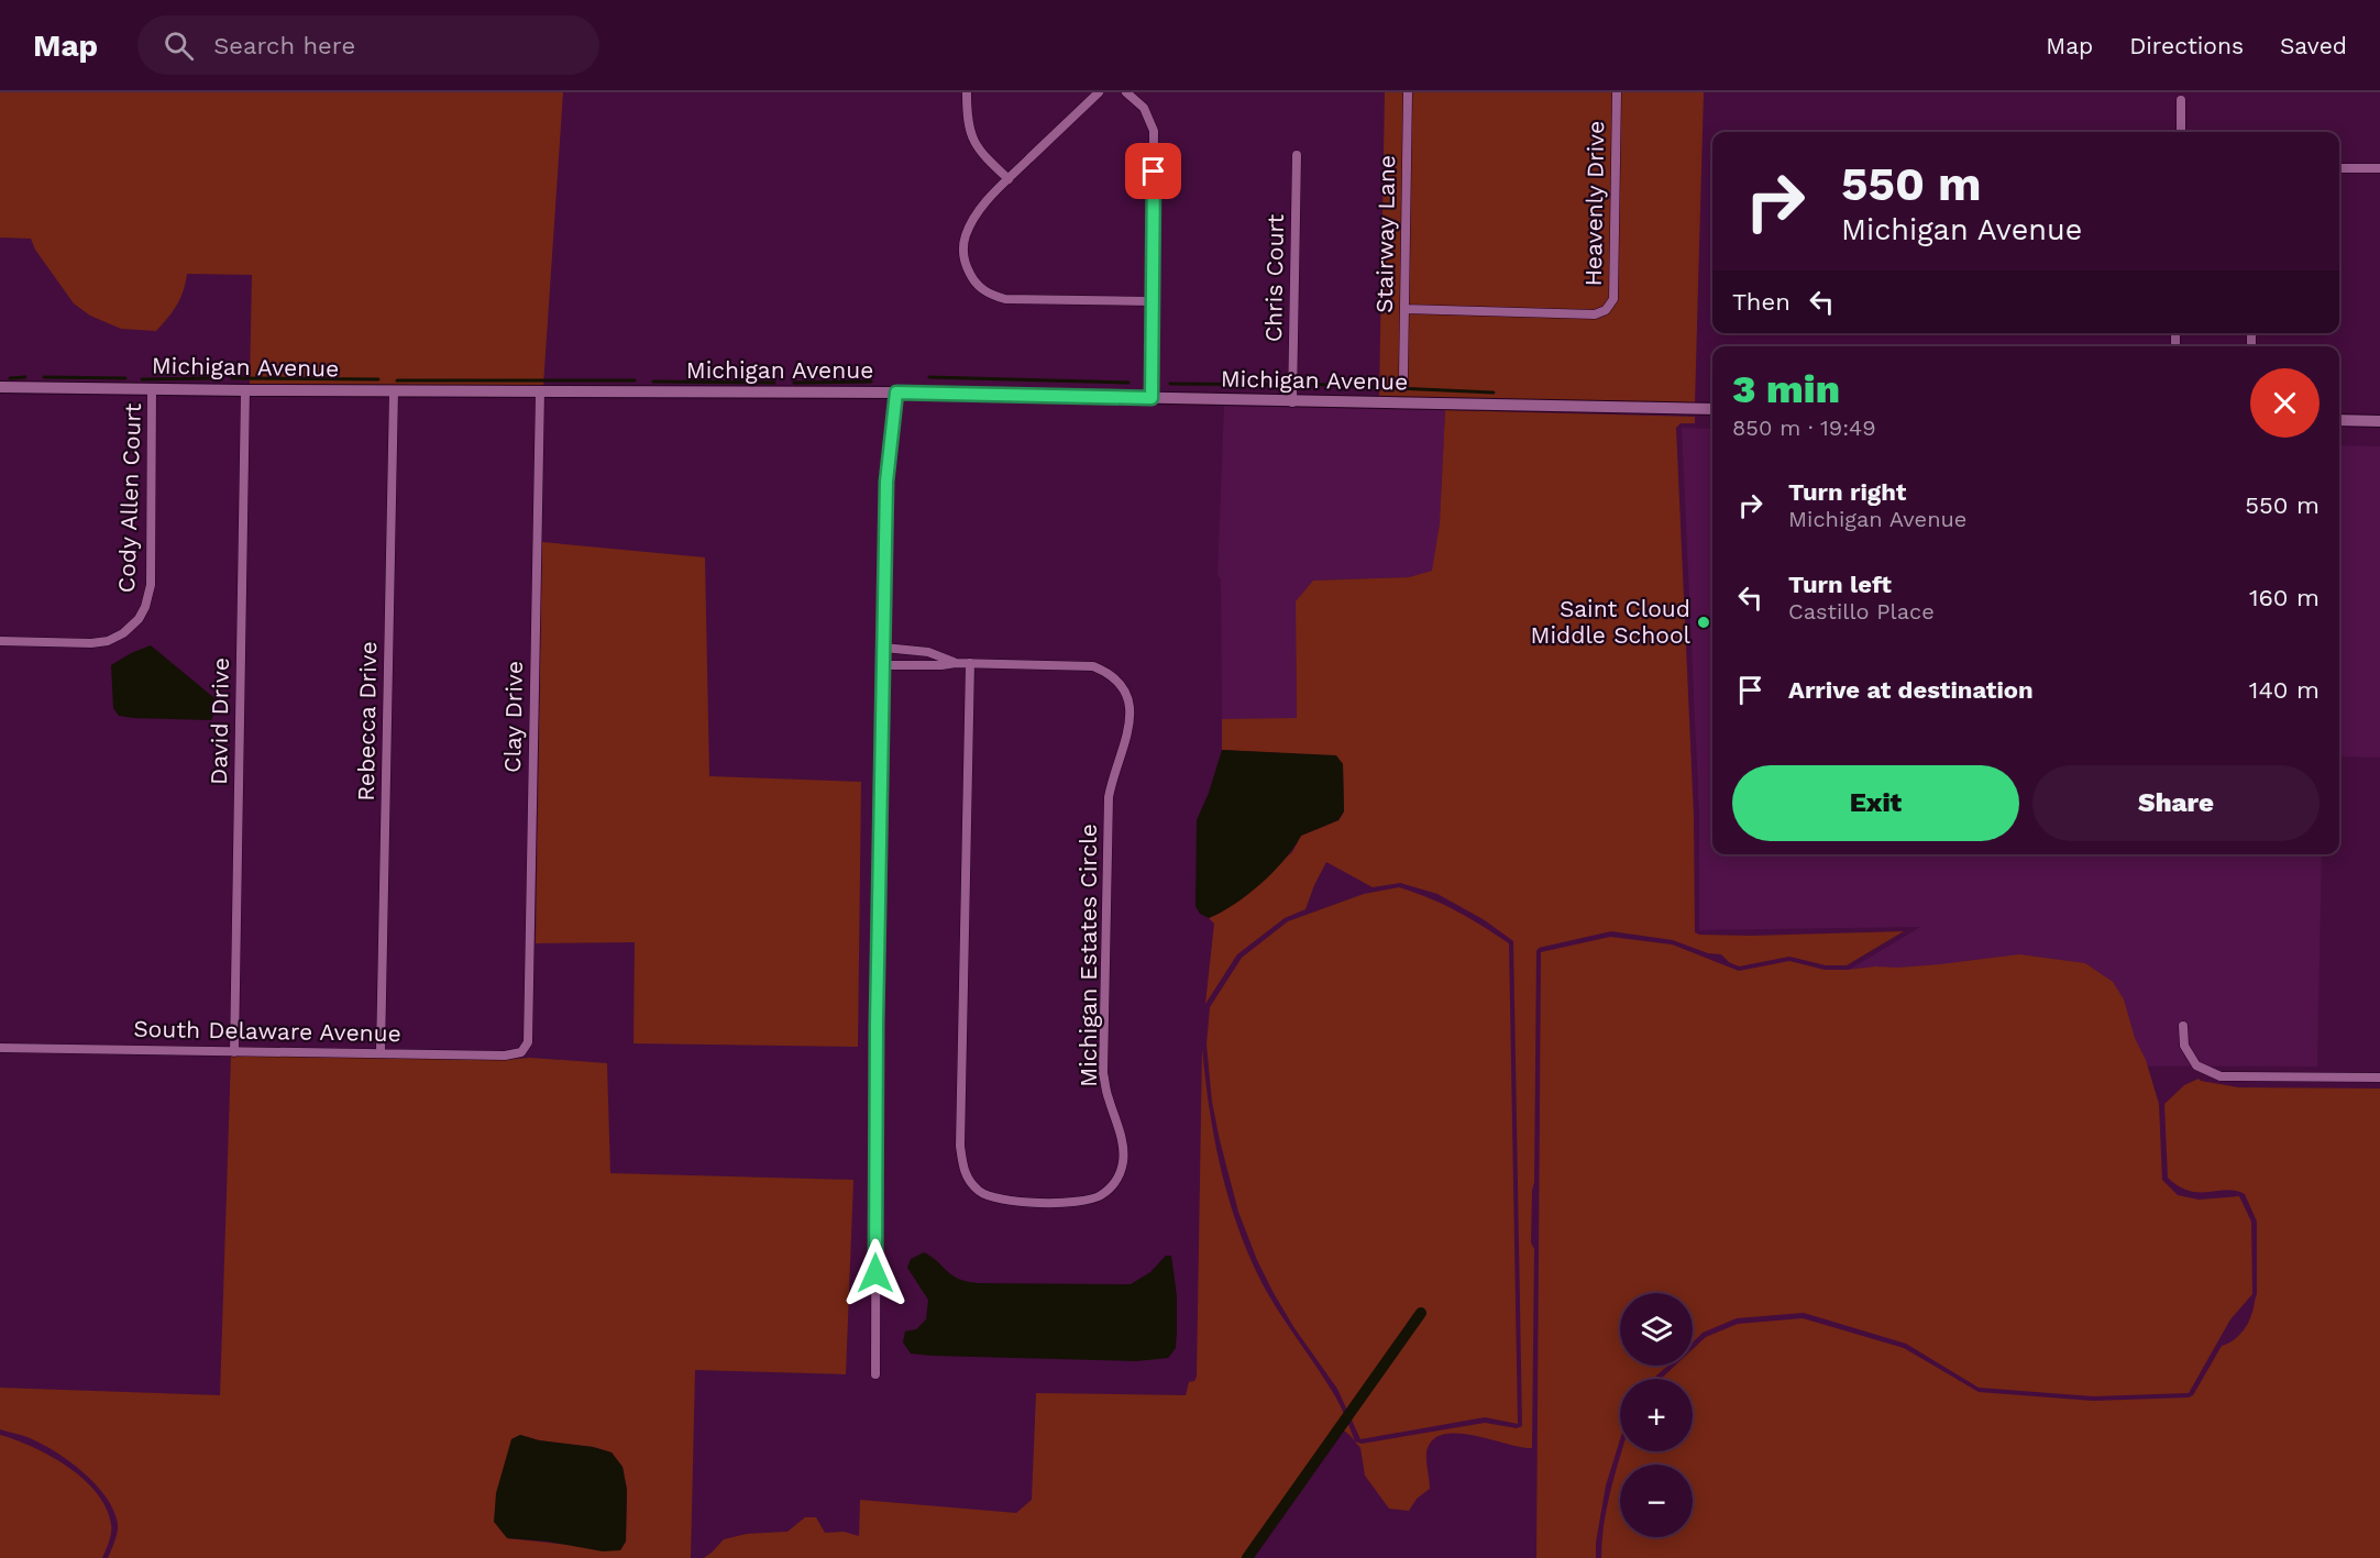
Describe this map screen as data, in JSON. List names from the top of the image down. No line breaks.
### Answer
{"streets":{"street":["Heavenly Drive","Stairway Lane","Chris Court","Michigan Avenue","Cody Allen Court","Clay Drive","David Drive","Rebecca Drive","Michigan Estates Circle","South Delaware Avenue"]},"crossings":[["Heavenly Drive","Stairway Lane"],["Chris Court","Michigan Avenue"],["Michigan Avenue","Cody Allen Court"],["Michigan Avenue","Clay Drive"],["Michigan Avenue","David Drive"],["Michigan Avenue","Rebecca Drive"],["Clay Drive","South Delaware Avenue"],["David Drive","South Delaware Avenue"],["Rebecca Drive","South Delaware Avenue"]],"places":["Saint Cloud Middle School"],"page":{"header":"Map","search":"Search here","nav":["Map","Directions","Saved"],"turn":["550 m","Michigan Avenue"],"then":"Then","heading":["3 min","850 m · 19:49"],"list":[{"name":"Turn right","note":"Michigan Avenue","value":"550 m"},{"name":"Turn left","note":"Castillo Place","value":"160 m"},{"name":"Arrive at destination","value":"140 m"}],"buttons":["Exit","Share"],"map_buttons":["+","−"]}}
